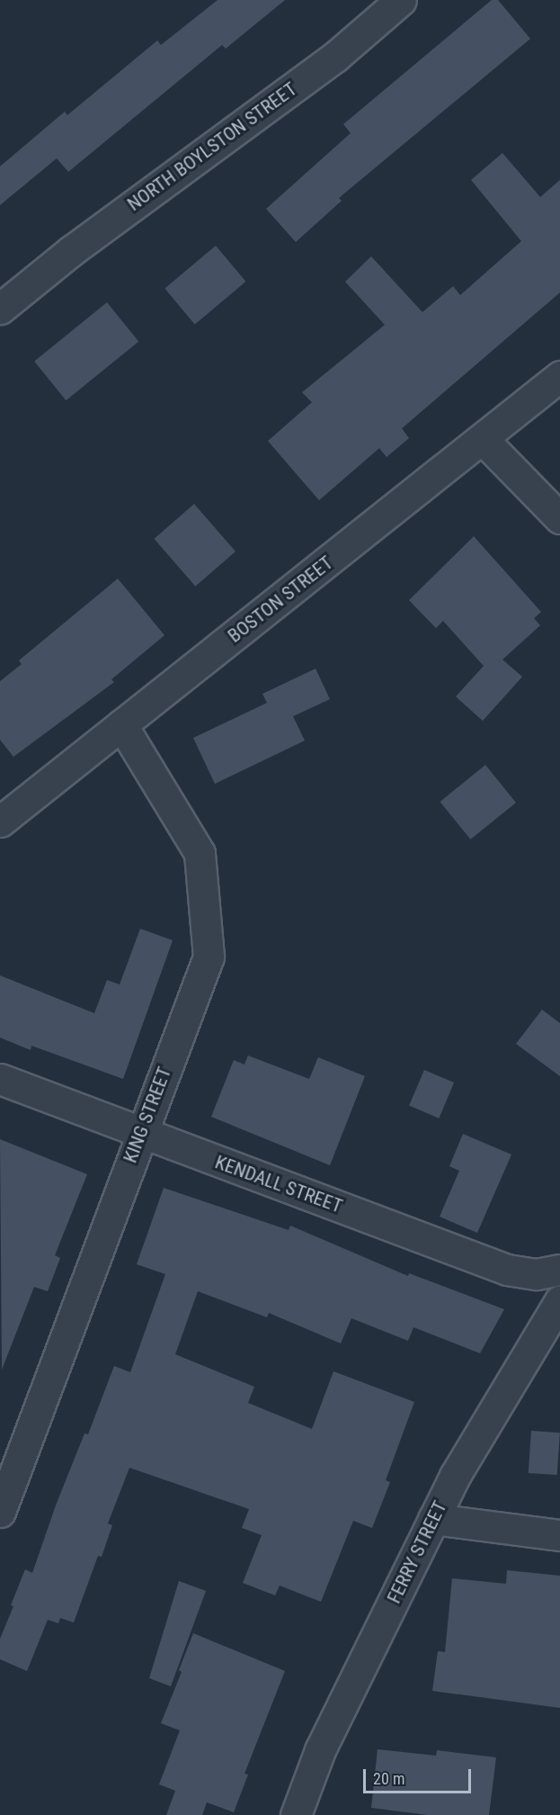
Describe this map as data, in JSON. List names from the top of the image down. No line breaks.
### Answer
{"streets":{"street":["NORTH BOYLSTON STREET","BOSTON STREET","KING STREET","KENDALL STREET","FERRY STREET"]},"crossings":[["BOSTON STREET","KING STREET"],["KING STREET","KENDALL STREET"]],"scale_bar":"20 m"}
